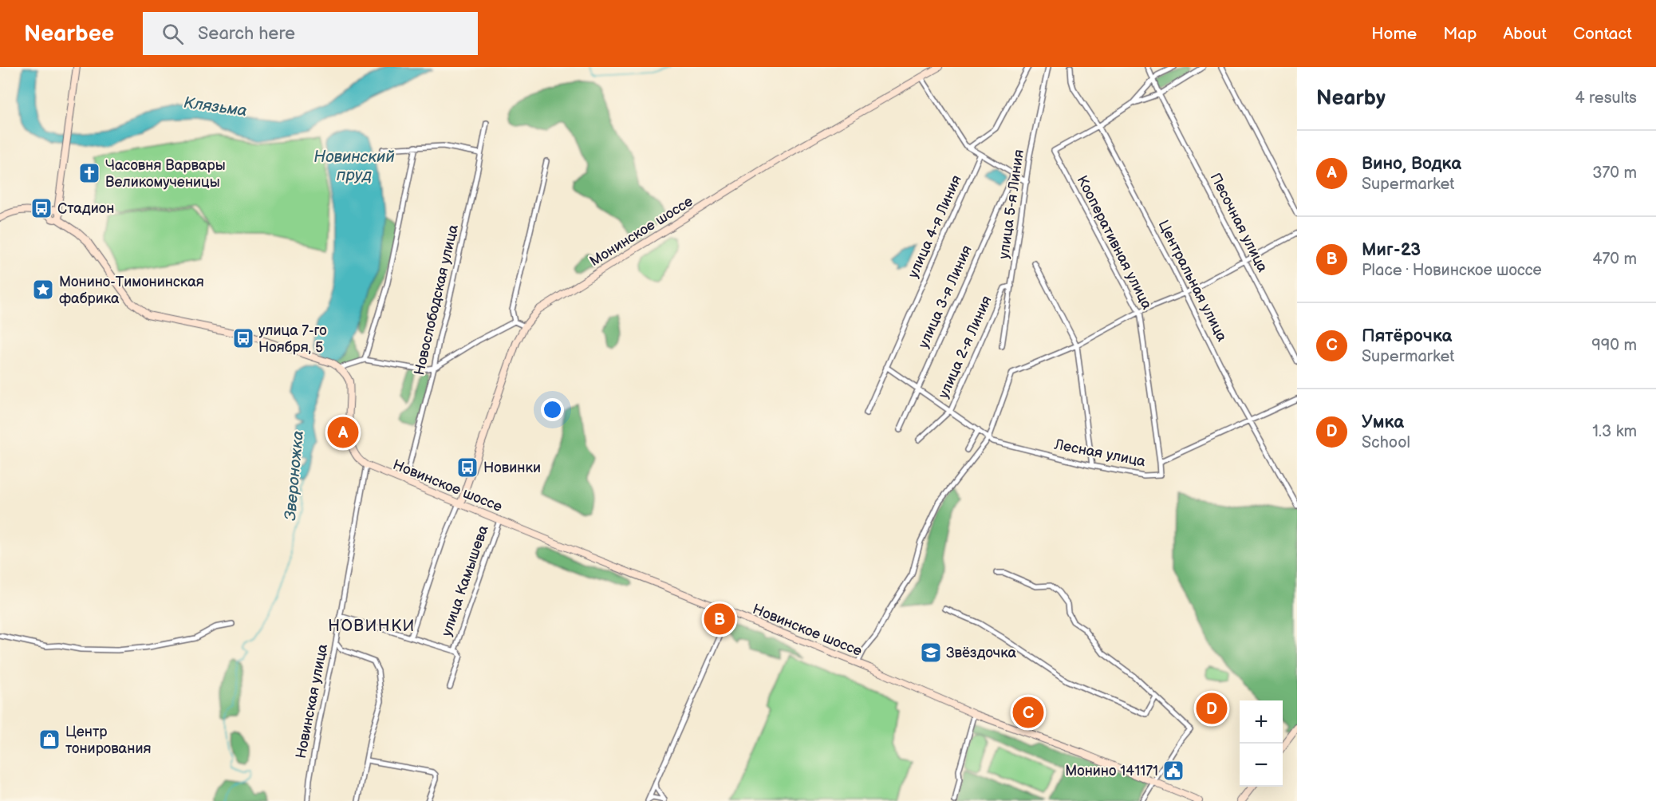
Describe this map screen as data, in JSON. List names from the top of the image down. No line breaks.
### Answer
{"streets":{"main road":["Монинское шоссе","Новинское шоссе"],"street":["улица 5-я Линия","Песочная улица","улица 4-я Линия","Кооперативная улица","Центральная улица","улица 3-я Линия","Новослободская улица","улица 2-я Линия","Лесная улица","улица Камышева","Новинская улица"]},"crossings":[["улица 5-я Линия","улица 2-я Линия"],["улица 4-я Линия","Лесная улица"],["Монинское шоссе","Новинское шоссе"],["Кооперативная улица","Центральная улица"],["Кооперативная улица","Лесная улица"],["Центральная улица","Лесная улица"],["улица 3-я Линия","Лесная улица"],["Новослободская улица","Новинское шоссе"],["улица 2-я Линия","Лесная улица"],["Новинское шоссе","улица Камышева"],["Новинское шоссе","Новинская улица"]],"districts":["НОВИНКИ"],"water":["Клязьма","Новинский пруд","Звероножка"],"places":{"church":["Часовня Варвары Великомученицы"],"bus stop":["Стадион","улица 7-го Ноября, 5","Новинки"],"place":["Монино-Тимонинская фабрика"],"school or university":["Звёздочка"],"shop":["Центр тонирования"],"public building":["Монино 141171"]},"page":{"header":"Nearbee","search":"Search here","nav":["Home","Map","About","Contact"],"heading":["Nearby","4 results"],"list":[{"mark":"A","name":"Вино, Водка","note":"Supermarket","value":"370 m"},{"mark":"B","name":"Миг-23","note":"Place · Новинское шоссе","value":"470 m"},{"mark":"C","name":"Пятёрочка","note":"Supermarket","value":"990 m"},{"mark":"D","name":"Умка","note":"School","value":"1.3 km"}],"pins":["A","B","D","C"],"map_buttons":["+","−"]}}
